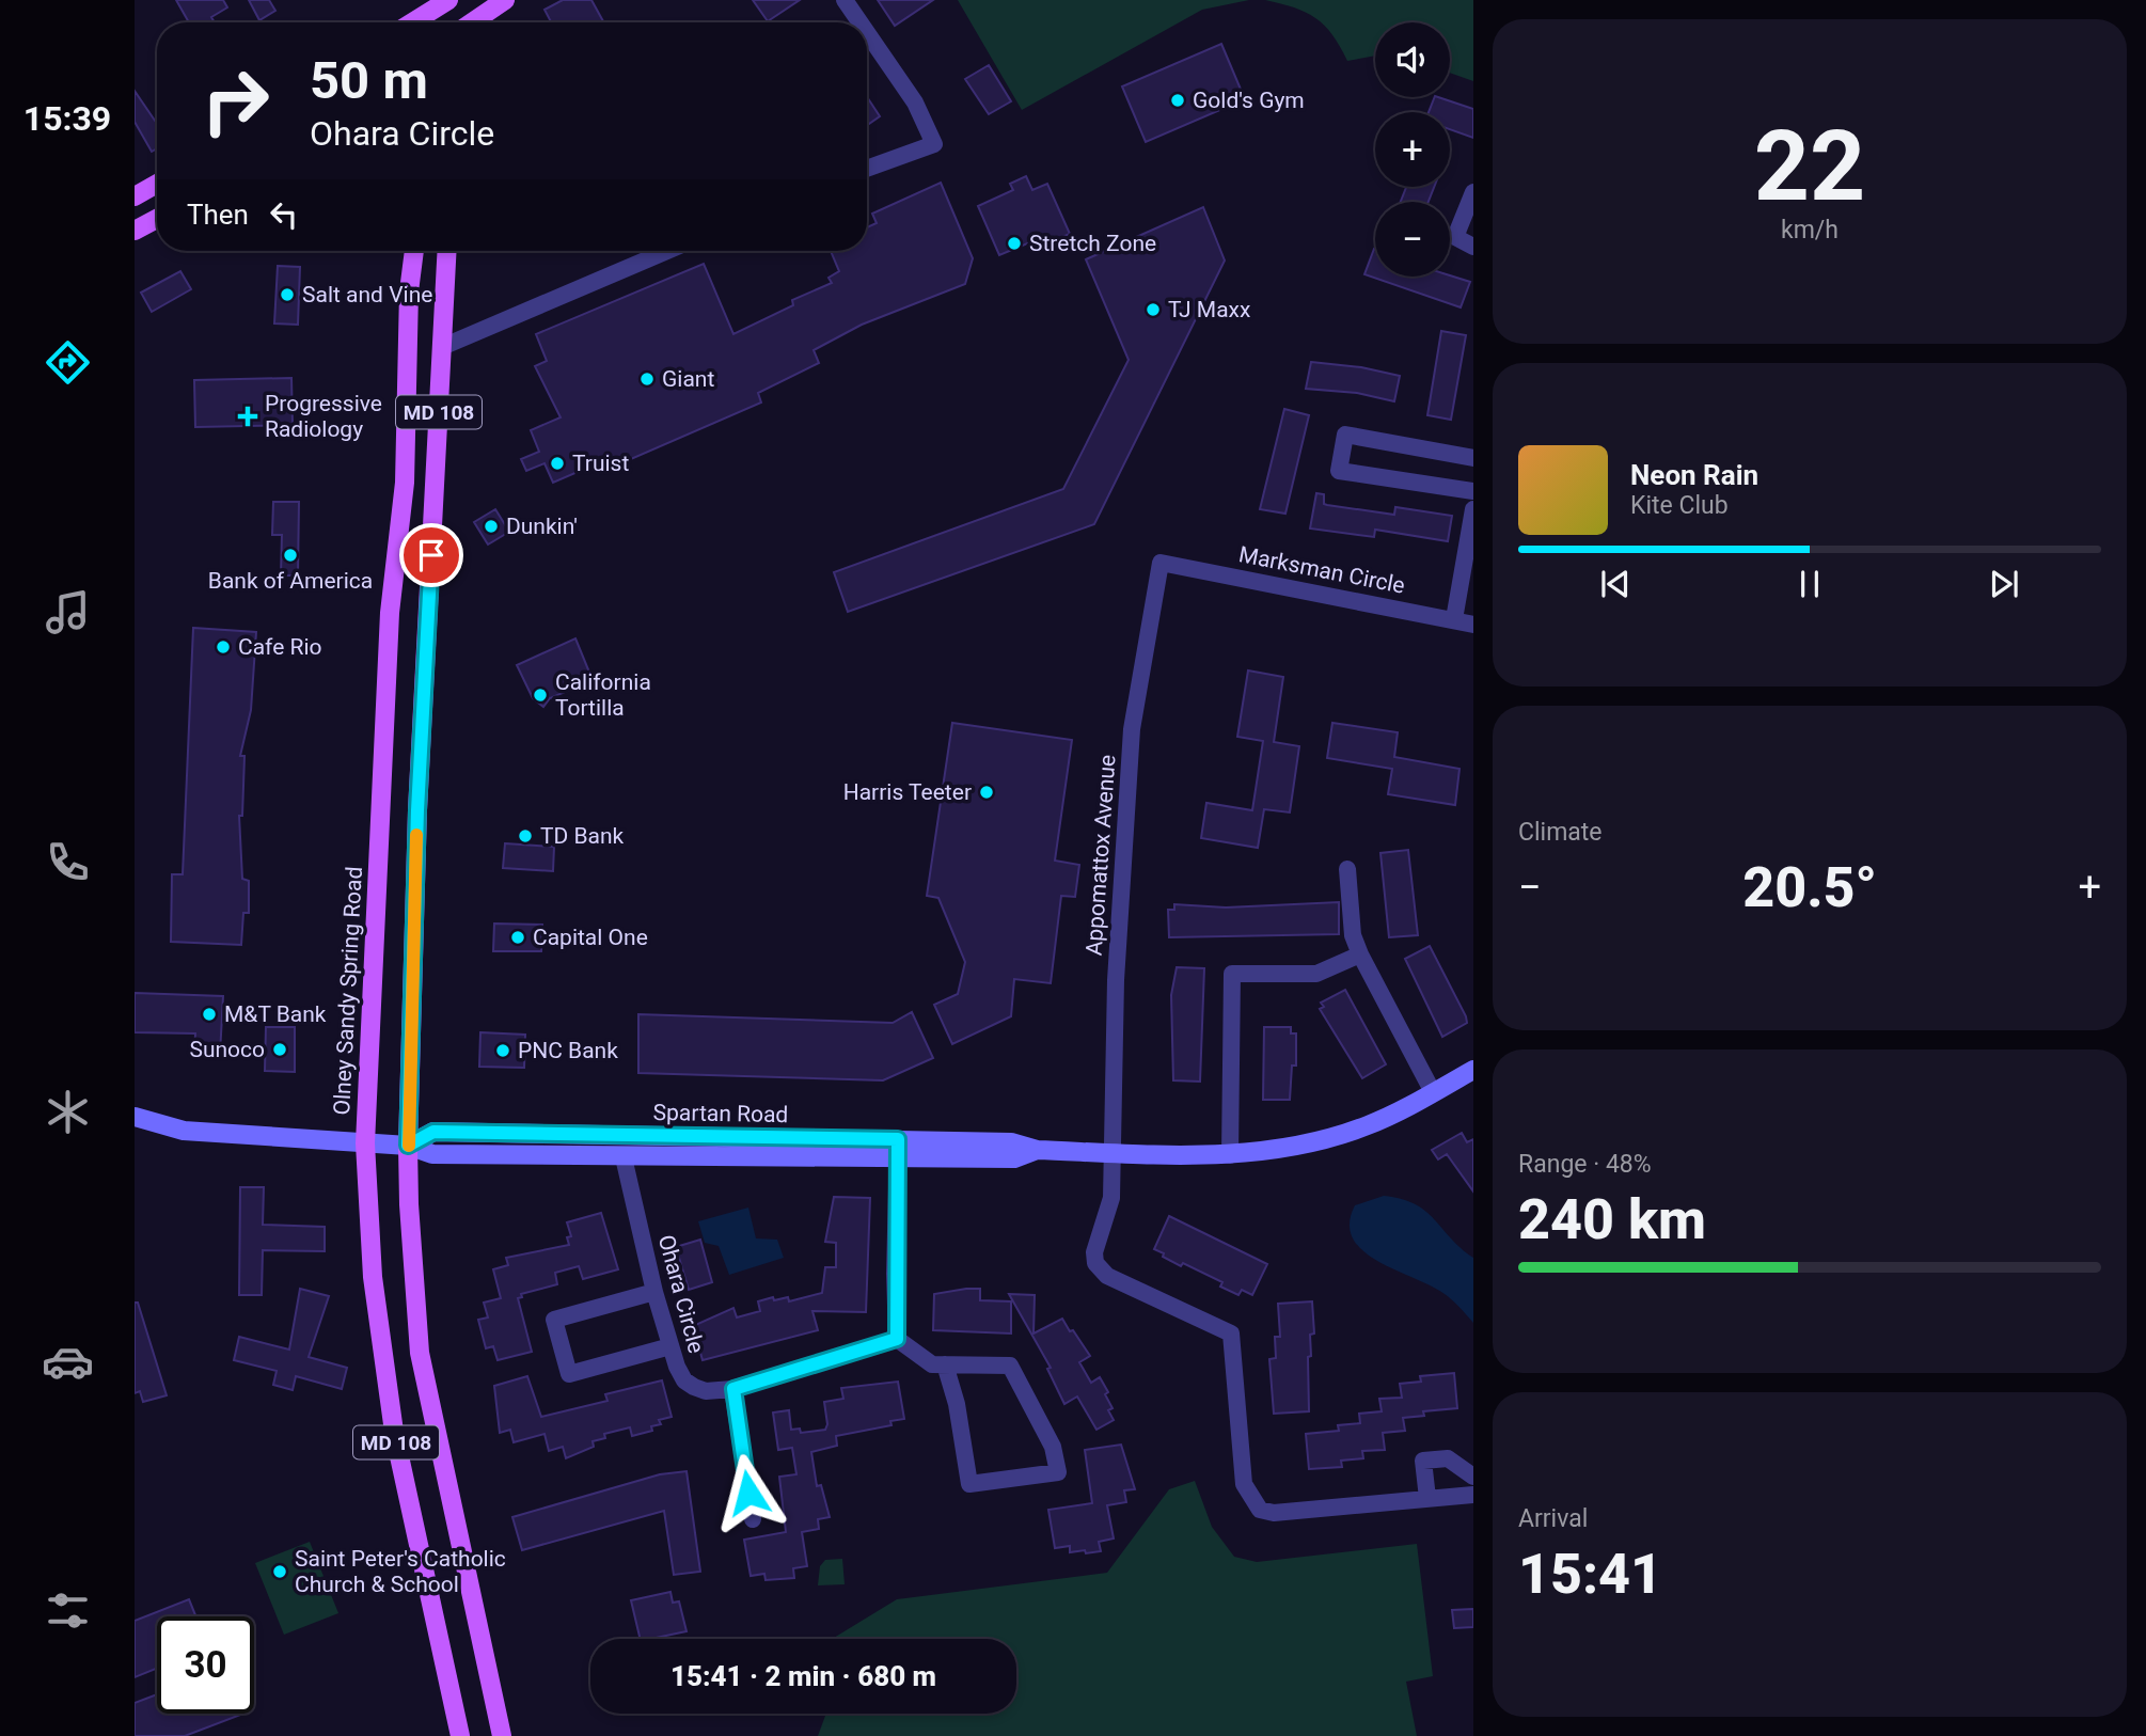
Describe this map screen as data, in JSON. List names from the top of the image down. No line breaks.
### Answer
{"streets":{"main road":["MD 108","Olney Sandy Spring Road"],"street":["Marksman Circle","Appomattox Avenue","Spartan Road","Ohara Circle"]},"crossings":[["MD 108","Spartan Road"],["Marksman Circle","Appomattox Avenue"],["Appomattox Avenue","Spartan Road"],["Olney Sandy Spring Road","Spartan Road"],["Spartan Road","Ohara Circle"]],"places":{"other":["Gold's Gym","Stretch Zone","Salt and Vine","TJ Maxx","Giant","Truist","Dunkin'","Bank of America","Cafe Rio","California Tortilla","Harris Teeter","TD Bank","Capital One","M&T Bank","Sunoco","PNC Bank","Saint Peter's Catholic Church & School"],"health":["Progressive Radiology"]},"page":{"tabs":"15:39","tile":[["22","km/h"],"Climate",["Range · 48%","240 km"],["Arrival","15:41"]],"map_buttons":["+","−"],"turn":["50 m","Ohara Circle"],"then":"Then","song":["Neon Rain","Kite Club"],"heat":["−","20.5°","+"],"limit":"30","trip":"15:41 · 2 min · 680 m"}}
